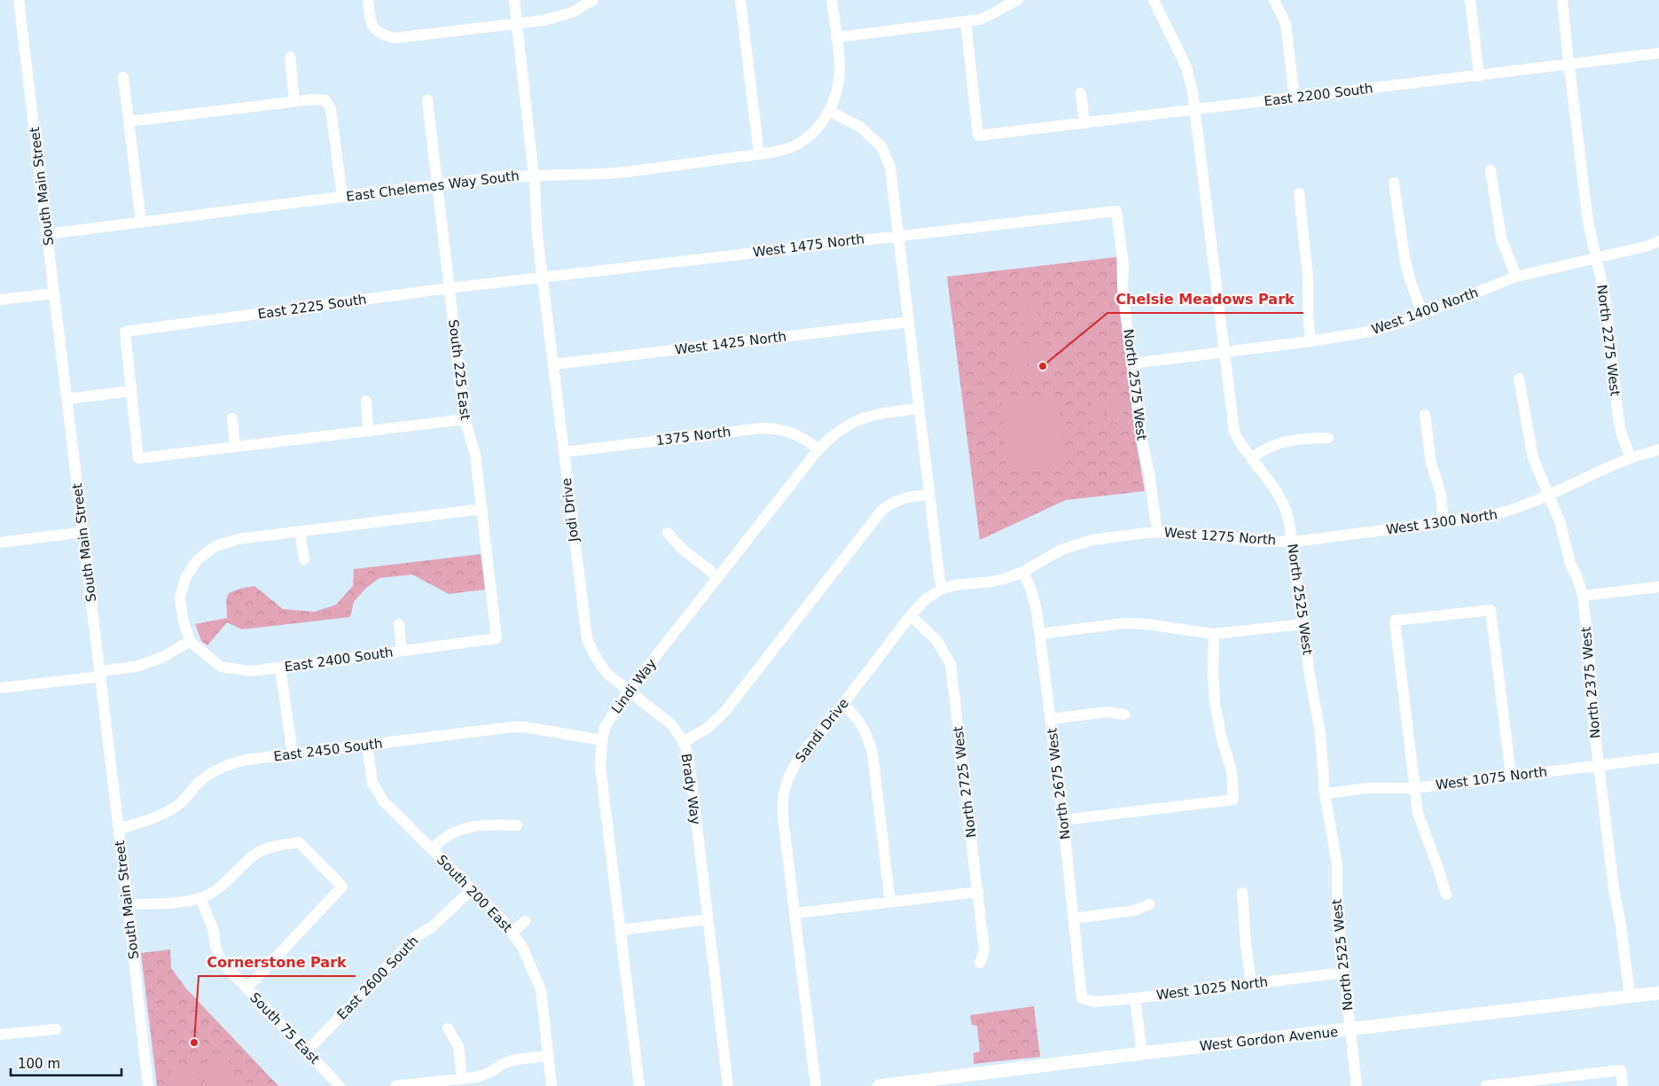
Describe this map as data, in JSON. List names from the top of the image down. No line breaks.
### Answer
{"streets":{"main road":["West Gordon Avenue"],"street":["East 2200 South","South Main Street","East Chelemes Way South","West 1475 North","East 2225 South","West 1400 North","North 2275 West","West 1425 North","South 225 East","North 2575 West","1375 North","Jodi Drive","West 1300 North","West 1275 North","North 2525 West","East 2400 South","North 2375 West","Lindi Way","Sandi Drive","East 2450 South","West 1075 North","North 2725 West","North 2675 West","Brady Way","South 200 East","East 2600 South","West 1025 North","South 75 East"]},"crossings":[["East 2200 South","North 2275 West"],["East 2200 South","North 2525 West"],["South Main Street","East Chelemes Way South"],["South Main Street","East 2450 South"],["East Chelemes Way South","South 225 East"],["East Chelemes Way South","Jodi Drive"],["West 1475 North","East 2225 South"],["West 1475 North","North 2575 West"],["West 1475 North","Jodi Drive"],["East 2225 South","South 225 East"],["West 1400 North","North 2275 West"],["West 1400 North","North 2575 West"],["West 1400 North","North 2525 West"],["North 2275 West","West 1300 North"],["West 1425 North","Jodi Drive"],["South 225 East","East 2400 South"],["North 2575 West","West 1275 North"],["1375 North","Jodi Drive"],["1375 North","Lindi Way"],["Jodi Drive","Lindi Way"],["Jodi Drive","Brady Way"],["West 1300 North","West 1275 North"],["West 1300 North","North 2525 West"],["West 1300 North","North 2375 West"],["West 1275 North","North 2525 West"],["West 1275 North","Sandi Drive"],["West 1275 North","North 2675 West"],["North 2525 West","West 1075 North"],["North 2525 West","West 1025 North"],["North 2525 West","West Gordon Avenue"],["North 2375 West","West 1075 North"],["North 2375 West","West Gordon Avenue"],["Lindi Way","East 2450 South"],["Sandi Drive","North 2725 West"],["East 2450 South","South 200 East"],["North 2675 West","West 1025 North"],["South 200 East","East 2600 South"],["East 2600 South","South 75 East"]],"places":["Chelsie Meadows Park","Cornerstone Park"],"scale_bar":"100 m"}
